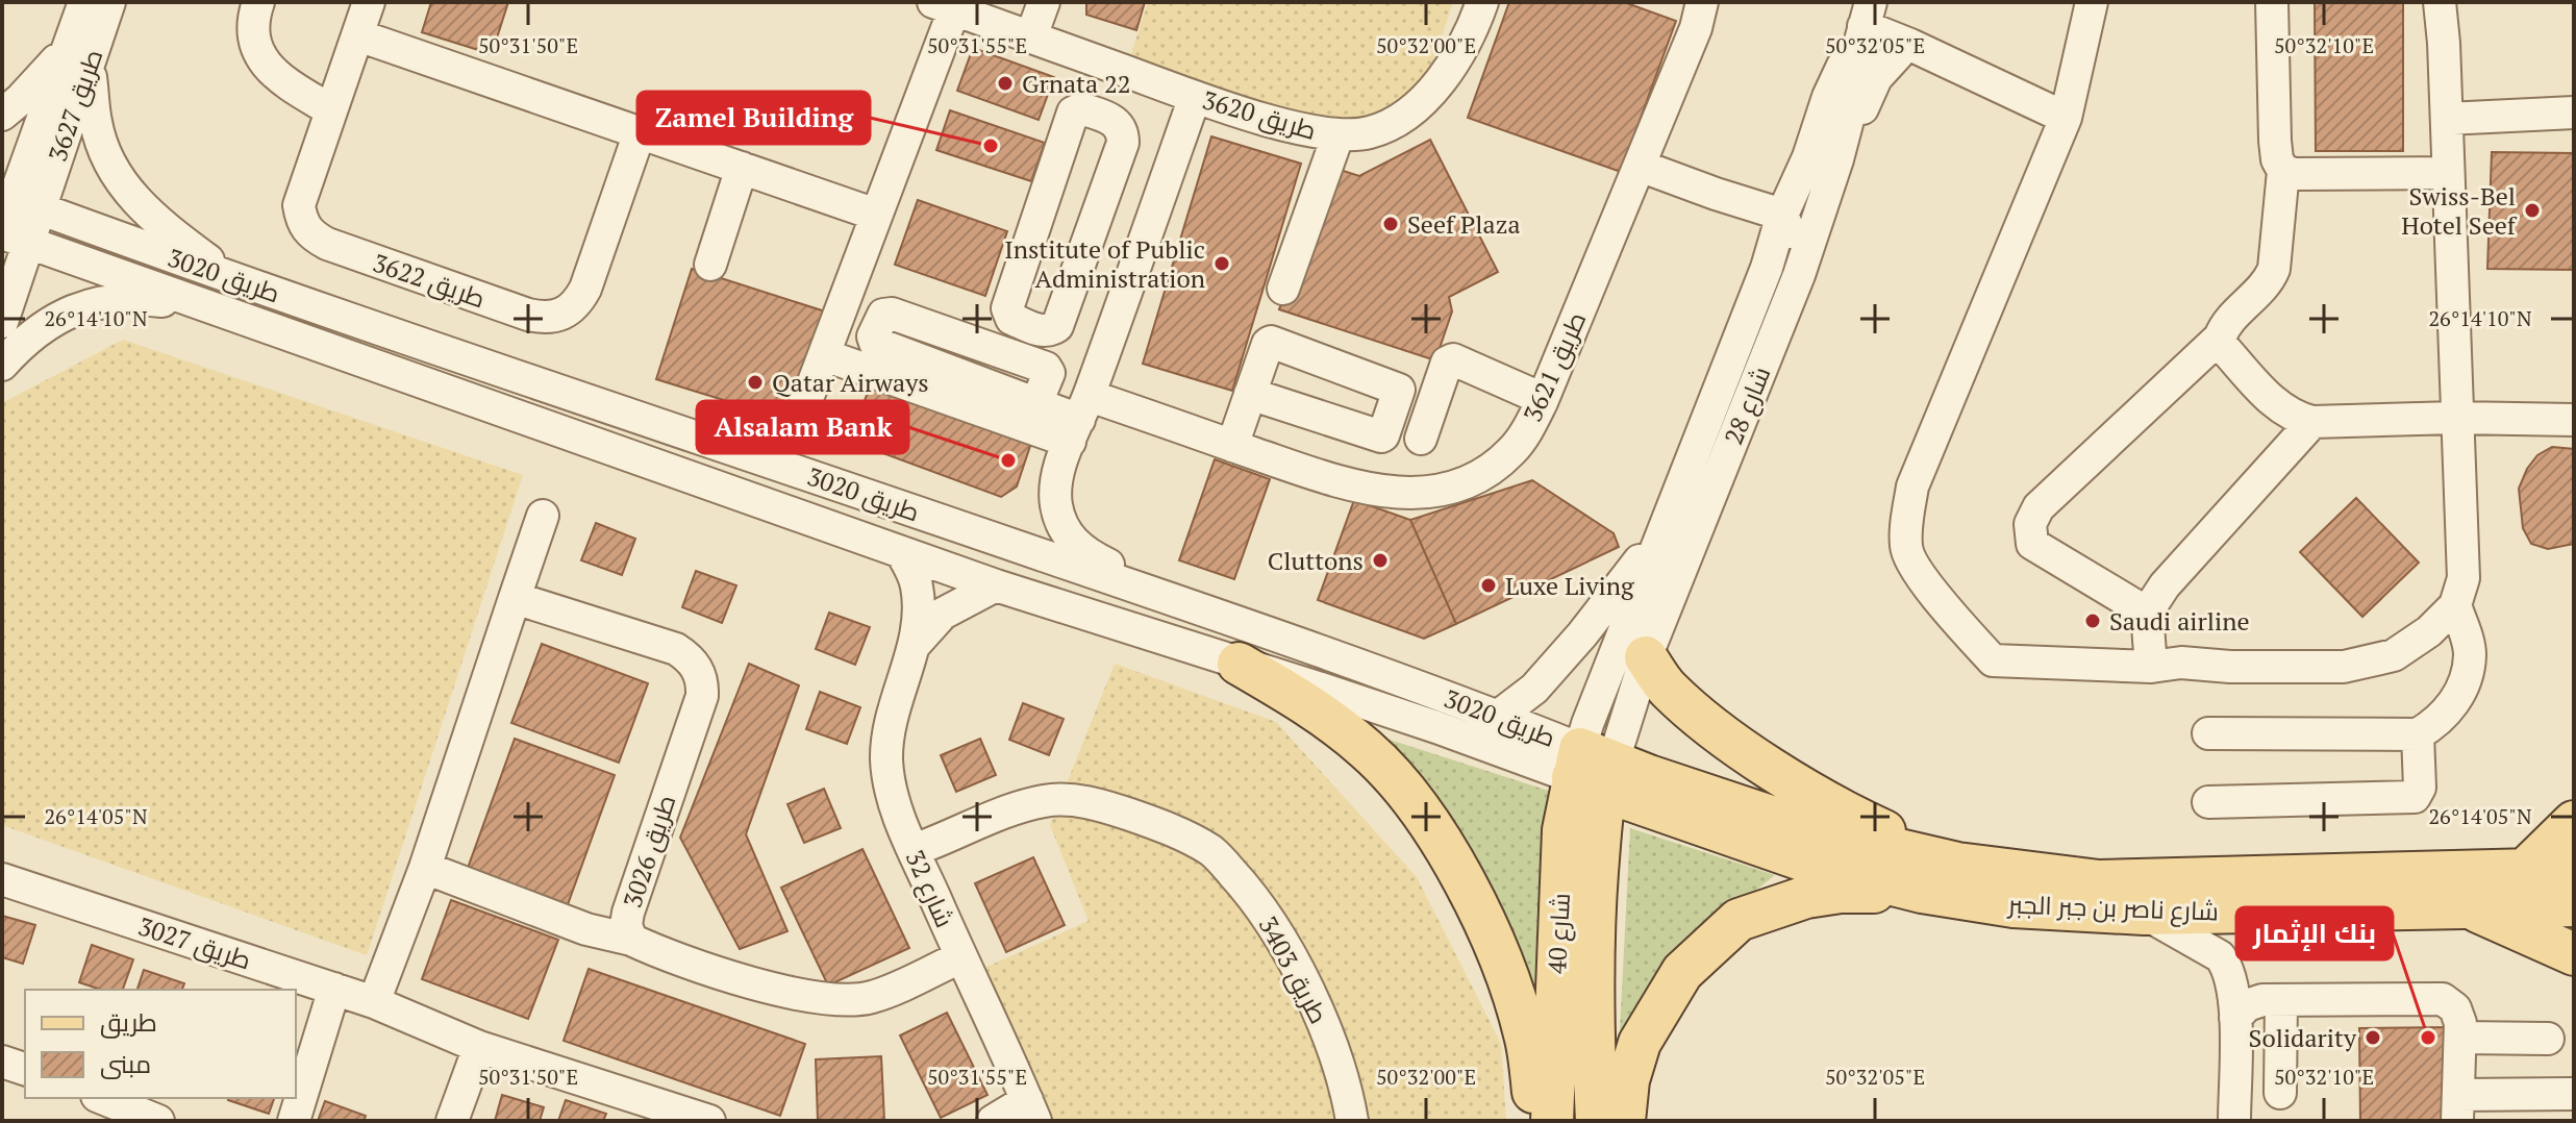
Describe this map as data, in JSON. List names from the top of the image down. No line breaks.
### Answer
{"streets":{"main road":["شارع ناصر بن جبر الجبر","شارع 40"],"street":["طريق 3627","طريق 3620","طريق 3020","طريق 3622","طريق 3621","شارع 28","طريق 3026","شارع 32","طريق 3027","طريق 3403"]},"crossings":[["طريق 3627","طريق 3020"],["طريق 3020","شارع 28"],["طريق 3020","شارع ناصر بن جبر الجبر"],["طريق 3020","شارع 40"],["شارع 28","شارع ناصر بن جبر الجبر"],["شارع 28","شارع 40"],["طريق 3026","شارع 32"],["شارع 32","طريق 3403"],["شارع ناصر بن جبر الجبر","شارع 40"]],"places":["Grnata 22","Zamel Building","Swiss-Bel Hotel Seef","Seef Plaza","Institute of Public Administration","Qatar Airways","Alsalam Bank","Cluttons","Luxe Living","Saudi airline","Solidarity","بنك الإثمار"],"legend":["طريق","مبنى"],"coordinates":["50°31'50\"E","50°31'55\"E","50°32'00\"E","50°32'05\"E","50°32'10\"E","26°14'10\"N","26°14'05\"N"]}
